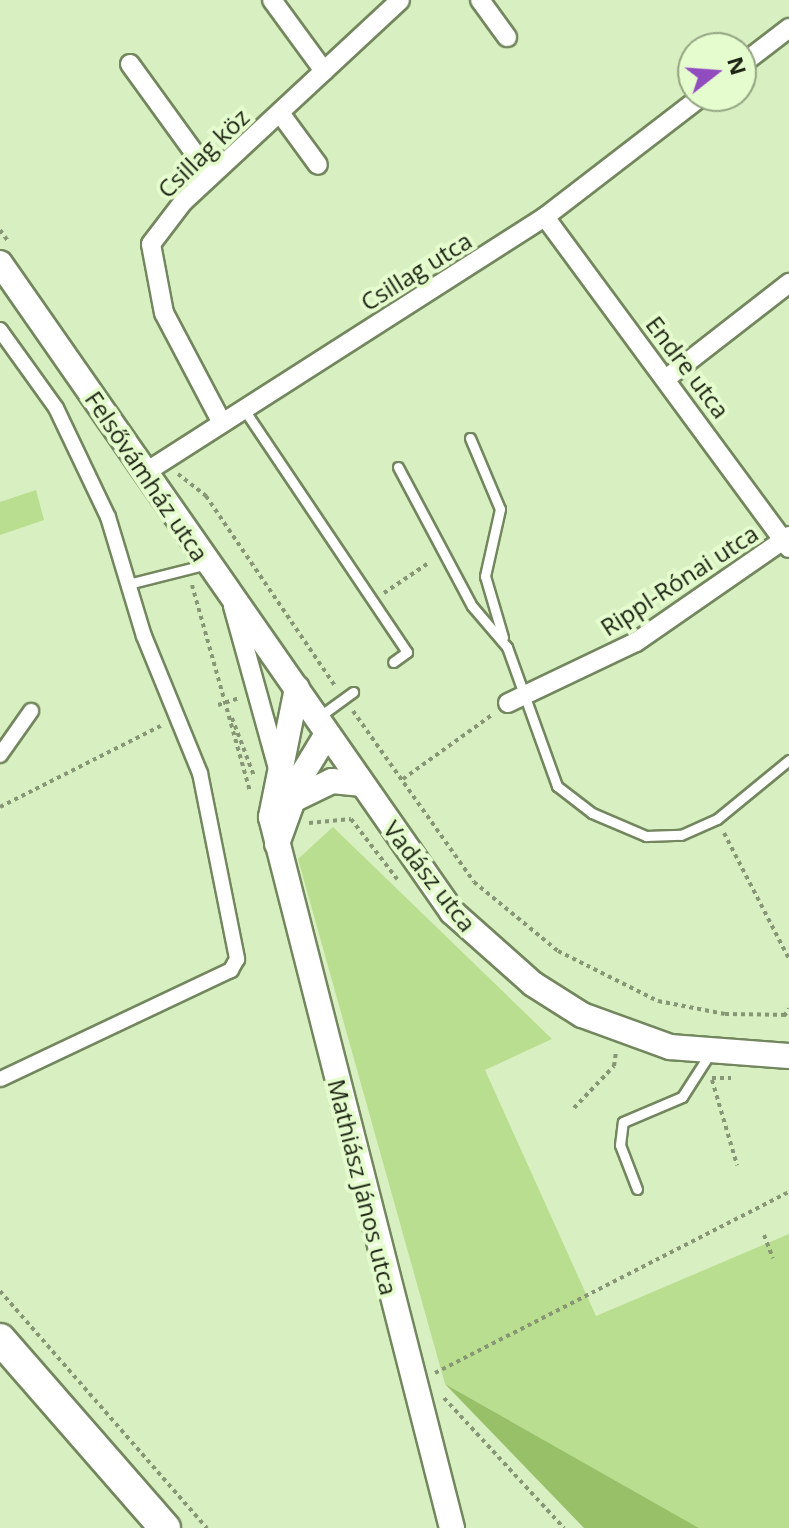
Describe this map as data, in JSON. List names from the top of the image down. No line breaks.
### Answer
{"streets":{"street":["Csillag köz","Csillag utca","Endre utca","Felsővámház utca","Rippl-Rónai utca","Vadász utca","Mathiász János utca"]},"crossings":[["Csillag köz","Csillag utca"],["Csillag utca","Endre utca"],["Csillag utca","Felsővámház utca"],["Endre utca","Rippl-Rónai utca"],["Felsővámház utca","Vadász utca"],["Felsővámház utca","Mathiász János utca"],["Vadász utca","Mathiász János utca"]],"north":"right"}
